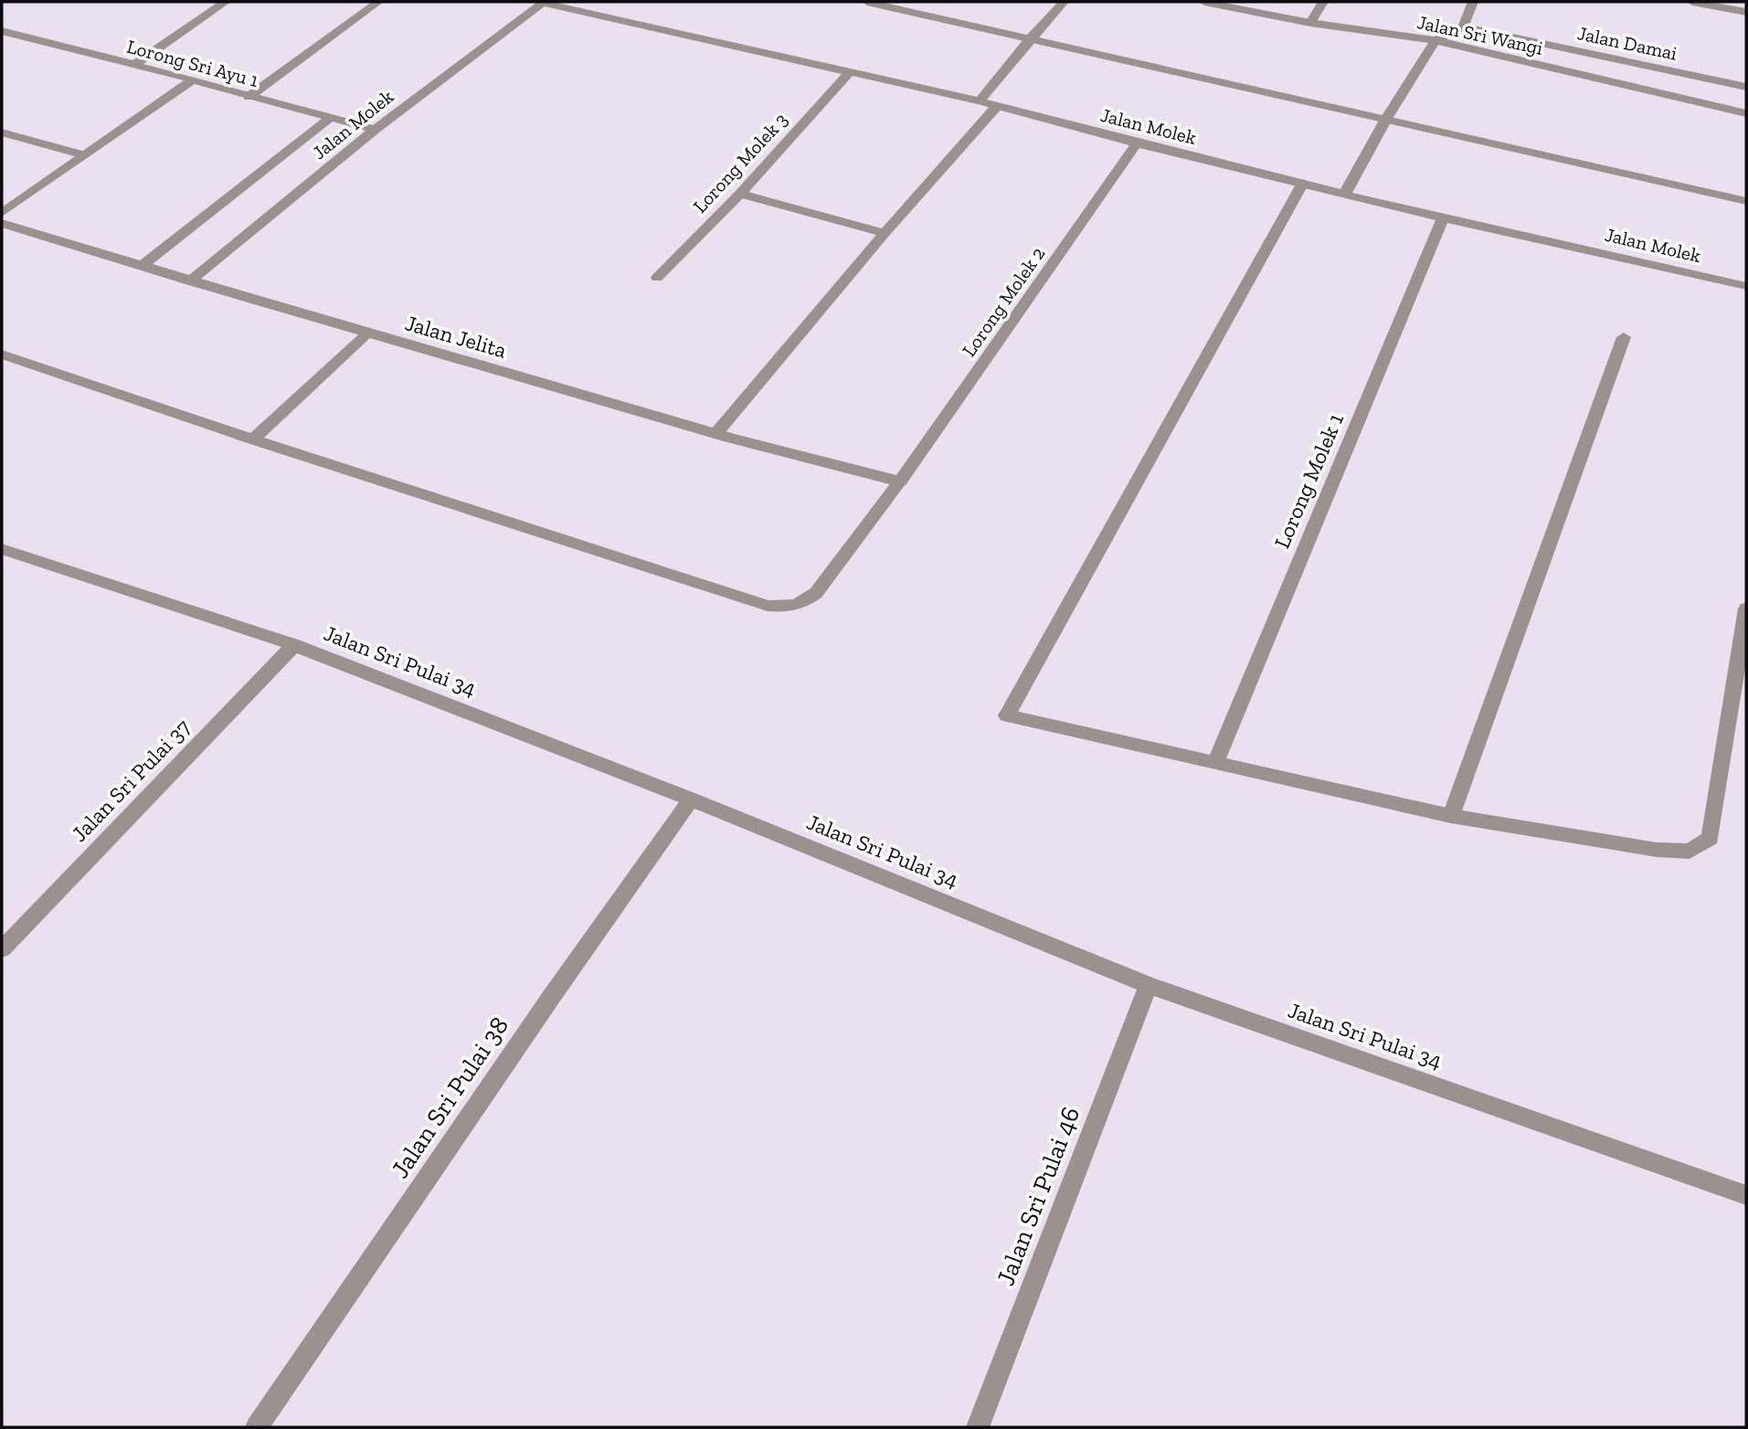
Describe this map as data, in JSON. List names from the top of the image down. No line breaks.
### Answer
{"streets":{"street":["Jalan Sri Wangi","Jalan Damai","Lorong Sri Ayu 1","Jalan Molek","Lorong Molek 3","Lorong Molek 2","Jalan Jelita","Lorong Molek 1","Jalan Sri Pulai 34","Jalan Sri Pulai 37","Jalan Sri Pulai 38","Jalan Sri Pulai 46"]},"crossings":[["Lorong Sri Ayu 1","Jalan Molek"],["Jalan Molek","Lorong Molek 3"],["Jalan Molek","Lorong Molek 2"],["Jalan Molek","Jalan Jelita"],["Jalan Molek","Lorong Molek 1"],["Lorong Molek 2","Jalan Jelita"],["Jalan Sri Pulai 34","Jalan Sri Pulai 37"],["Jalan Sri Pulai 34","Jalan Sri Pulai 38"],["Jalan Sri Pulai 34","Jalan Sri Pulai 46"]]}
